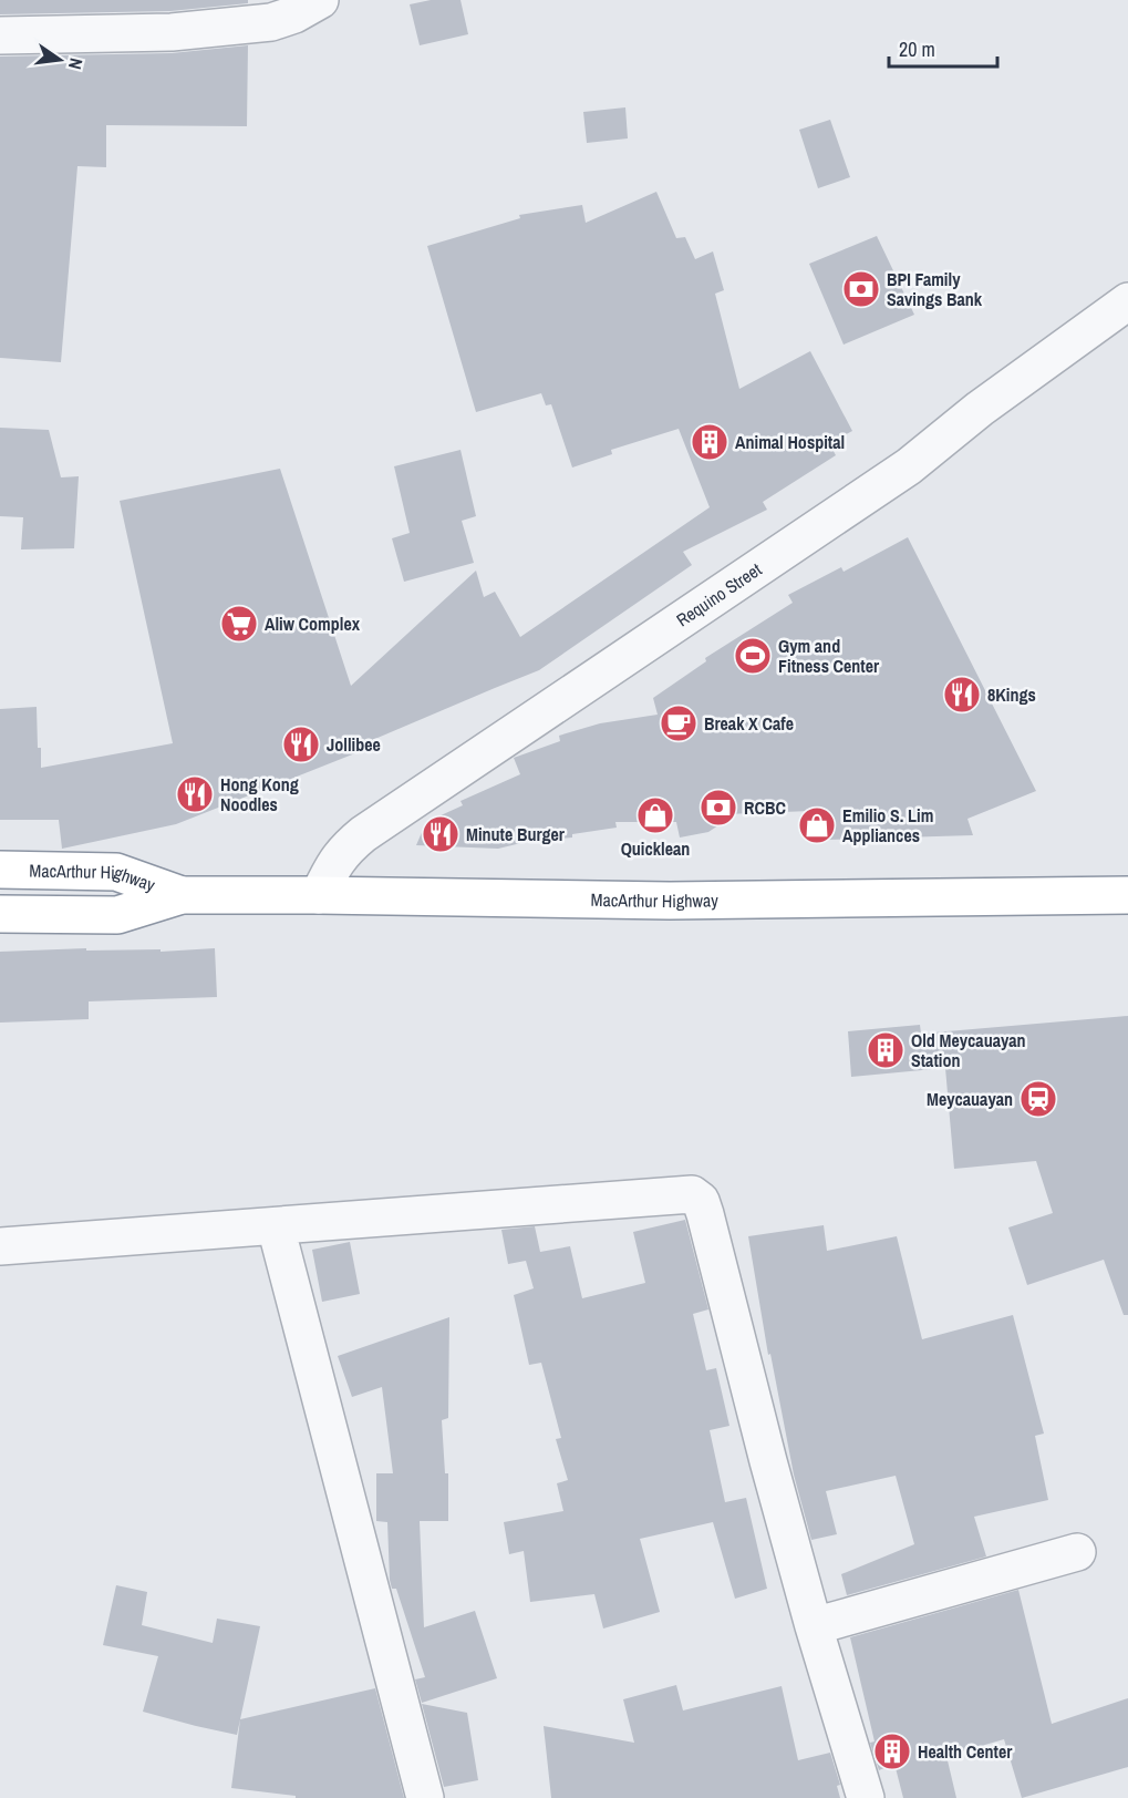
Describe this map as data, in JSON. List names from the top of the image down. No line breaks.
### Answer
{"streets":{"highway":["MacArthur Highway"],"street":["Requino Street"]},"crossings":[["Requino Street","MacArthur Highway"]],"places":{"bank":["BPI Family Savings Bank","RCBC"],"building":["Animal Hospital","Old Meycauayan Station","Health Center"],"supermarket":["Aliw Complex"],"sports":["Gym and Fitness Center"],"restaurant":["8Kings","Jollibee","Hong Kong Noodles","Minute Burger"],"cafe":["Break X Cafe"],"shop":["Quicklean","Emilio S. Lim Appliances"],"station":["Meycauayan"]},"scale_bar":"20 m","north":"right"}
